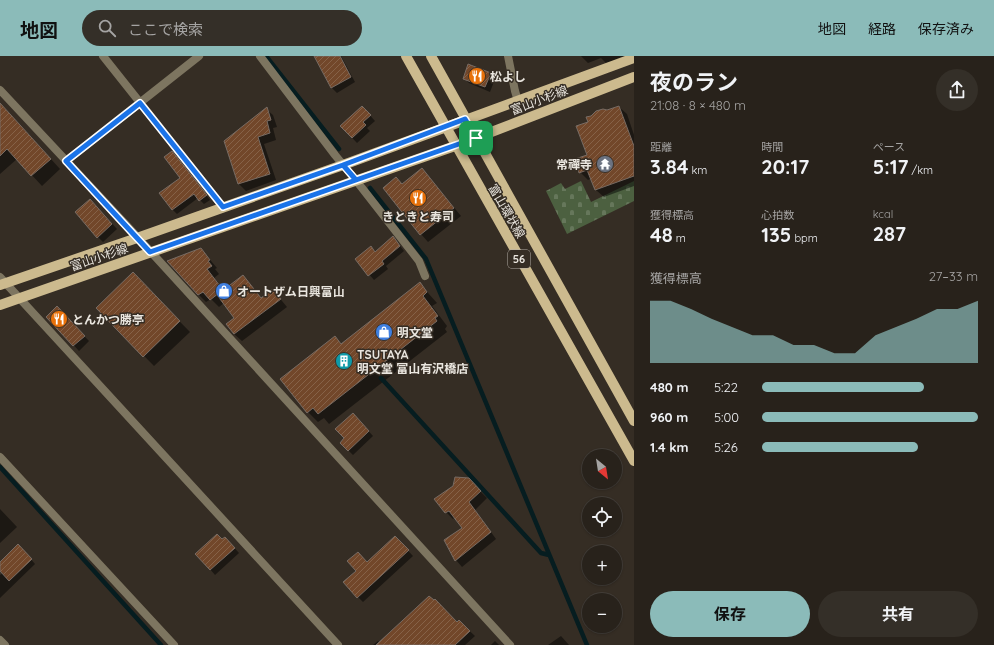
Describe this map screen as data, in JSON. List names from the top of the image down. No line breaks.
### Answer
{"streets":{"main road":["富山小杉線","富山環状線","56"]},"crossings":[["富山小杉線","富山環状線"]],"places":{"restaurant":["松よし","きときと寿司","とんかつ勝亭"],"temple":["常禪寺"],"shop":["オートザム日興富山","明文堂"],"building":["TSUTAYA 明文堂 富山有沢橋店"]},"north":"bottom right","page":{"header":"地図","search":"ここで検索","nav":["地図","経路","保存済み"],"heading":["夜のラン","21:08 · 8 × 480 m"],"stats":[["距離","3.84 km"],["時間","20:17"],["ペース","5:17 /km"],["獲得標高","48 m"],["心拍数","135 bpm"],["kcal","287"]],"chart":["獲得標高","27–33 m"],"list":[{"name":"480 m","note":"5:22"},{"name":"960 m","note":"5:00"},{"name":"1.4 km","note":"5:26"}],"map_buttons":["+","−"],"buttons":["保存","共有"]}}
